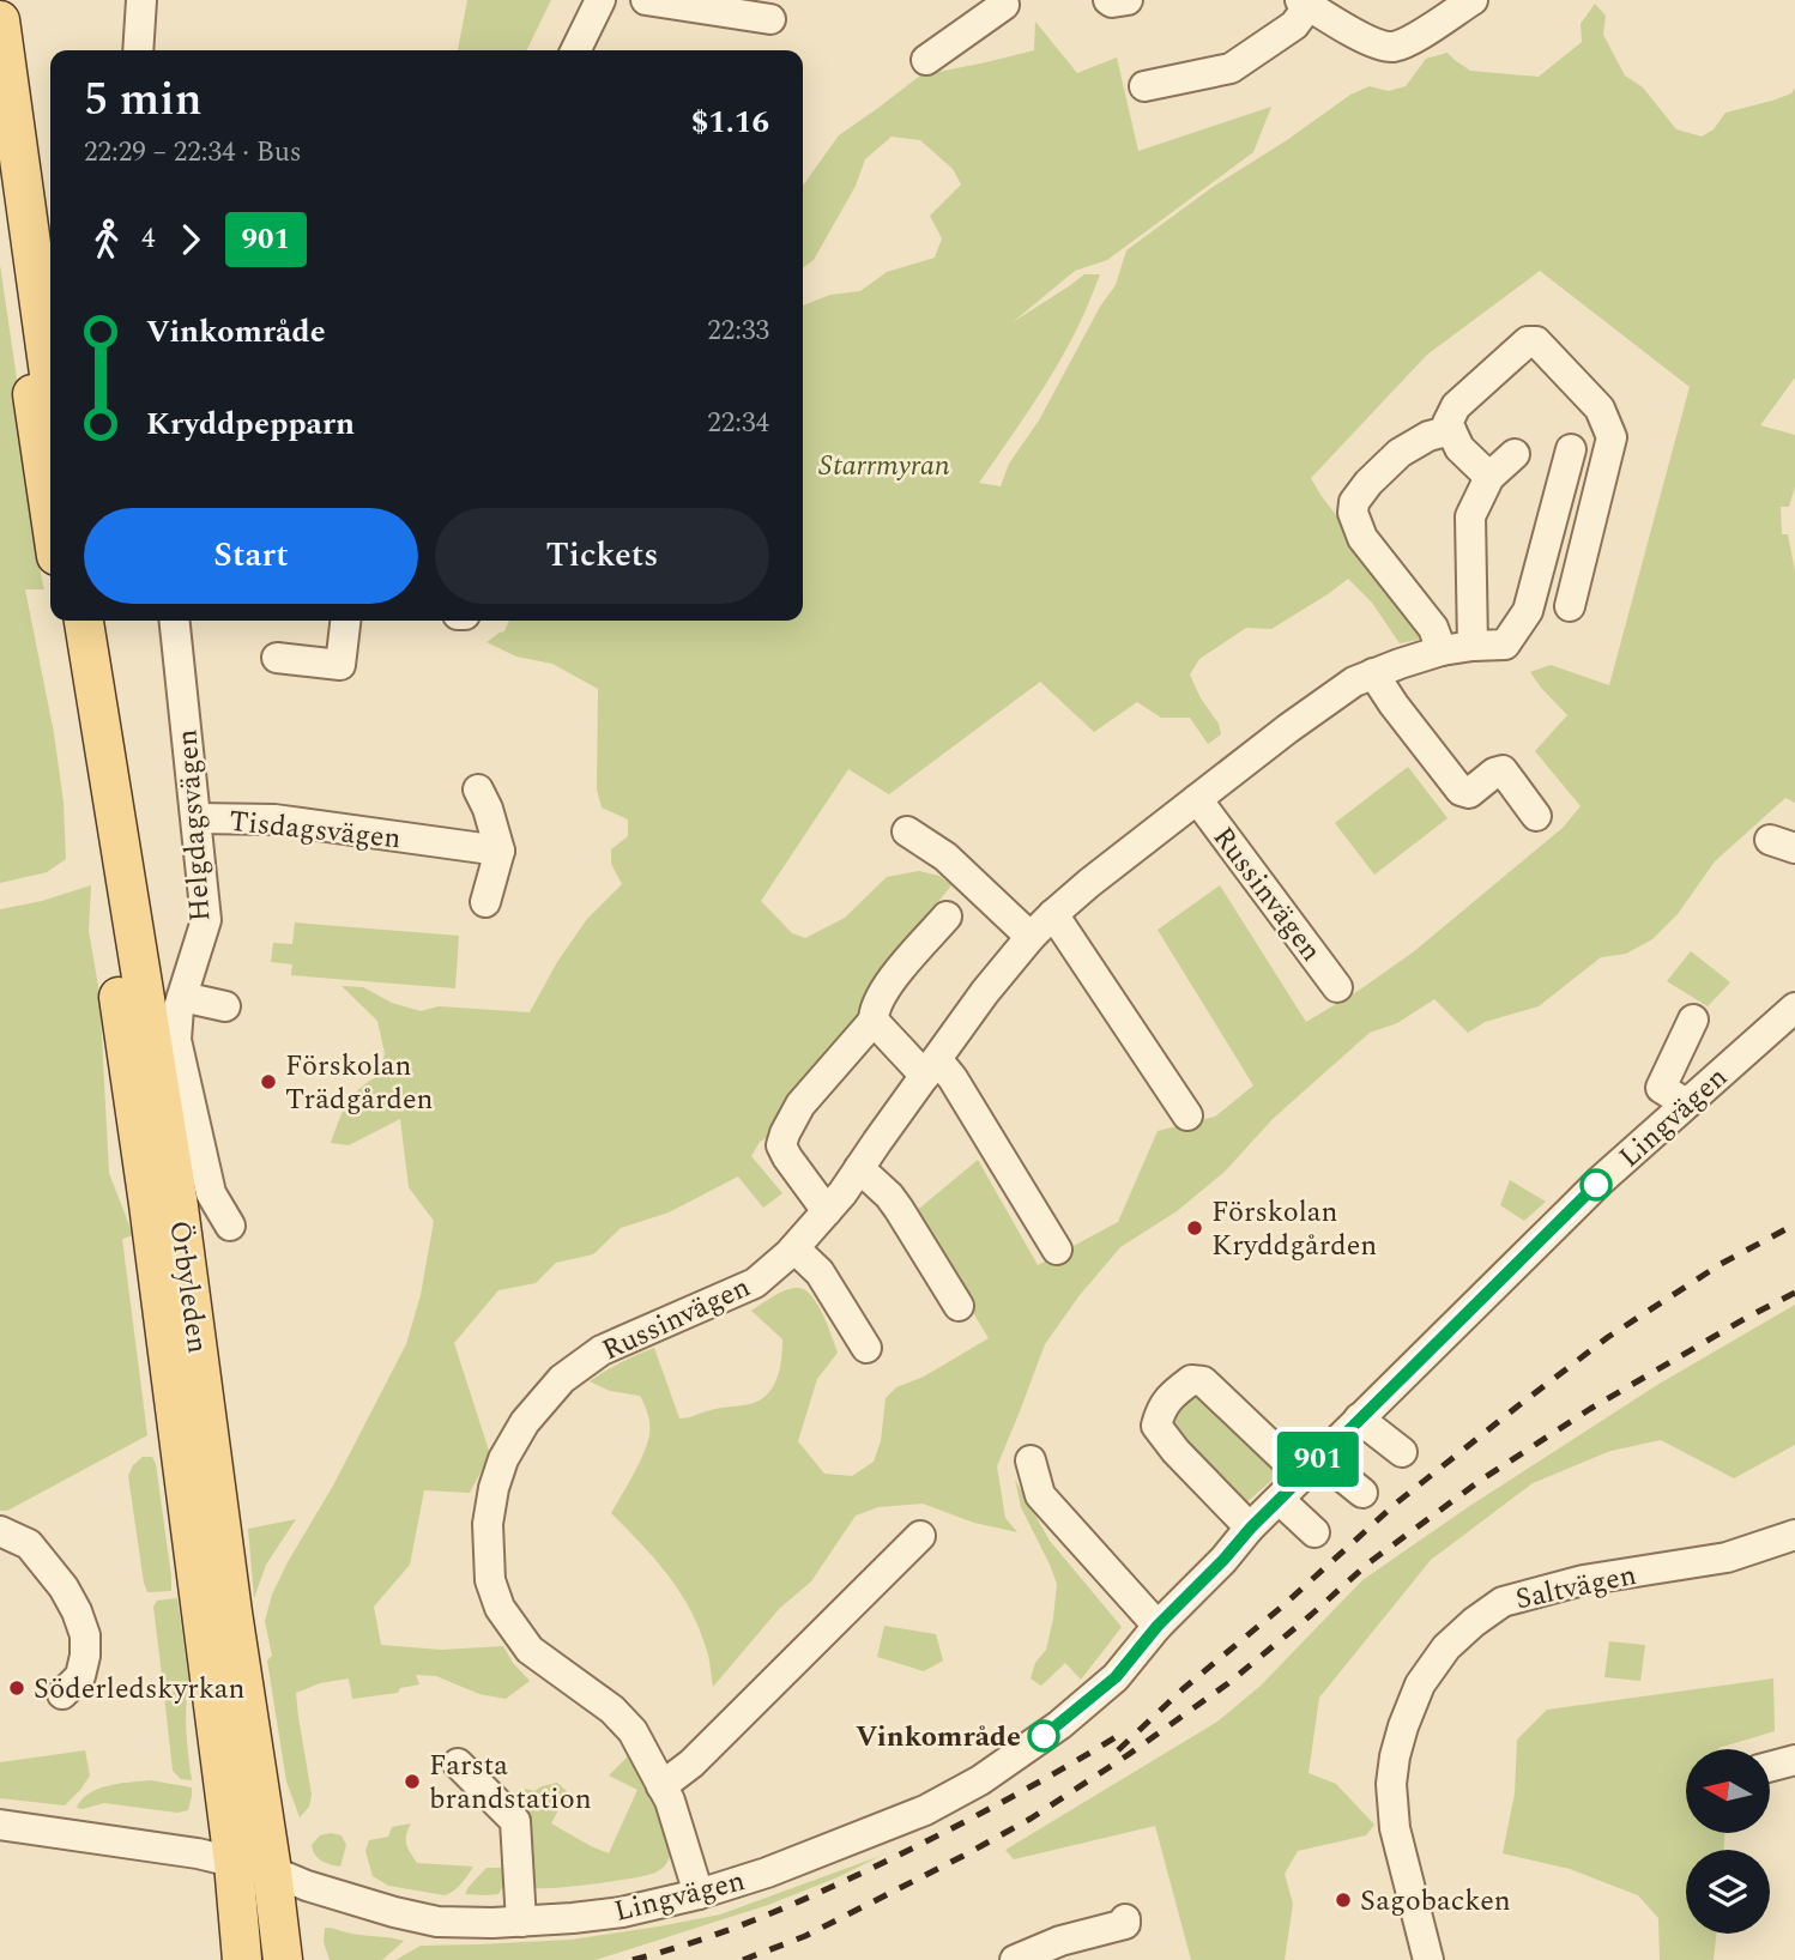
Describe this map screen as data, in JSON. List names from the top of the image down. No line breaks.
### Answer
{"streets":{"main road":["Örbyleden"],"street":["Helgdagsvägen","Tisdagsvägen","Russinvägen","Lingvägen","Saltvägen"]},"crossings":[["Helgdagsvägen","Tisdagsvägen"],["Russinvägen","Lingvägen"],["Lingvägen","Örbyleden"]],"parks":["Starrmyran"],"places":["Förskolan Trädgården","Förskolan Kryddgården","Söderledskyrkan","Vinkområde","Farsta brandstation","Sagobacken"],"lines":["bus line 901"],"north":"left","page":{"on_map":"901","heading":["5 min","22:29 – 22:34 · Bus","$1.16"],"legs":["4","901"],"list":[{"name":"Vinkområde","value":"22:33"},{"name":"Kryddpepparn","value":"22:34"}],"buttons":["Start","Tickets"]}}
